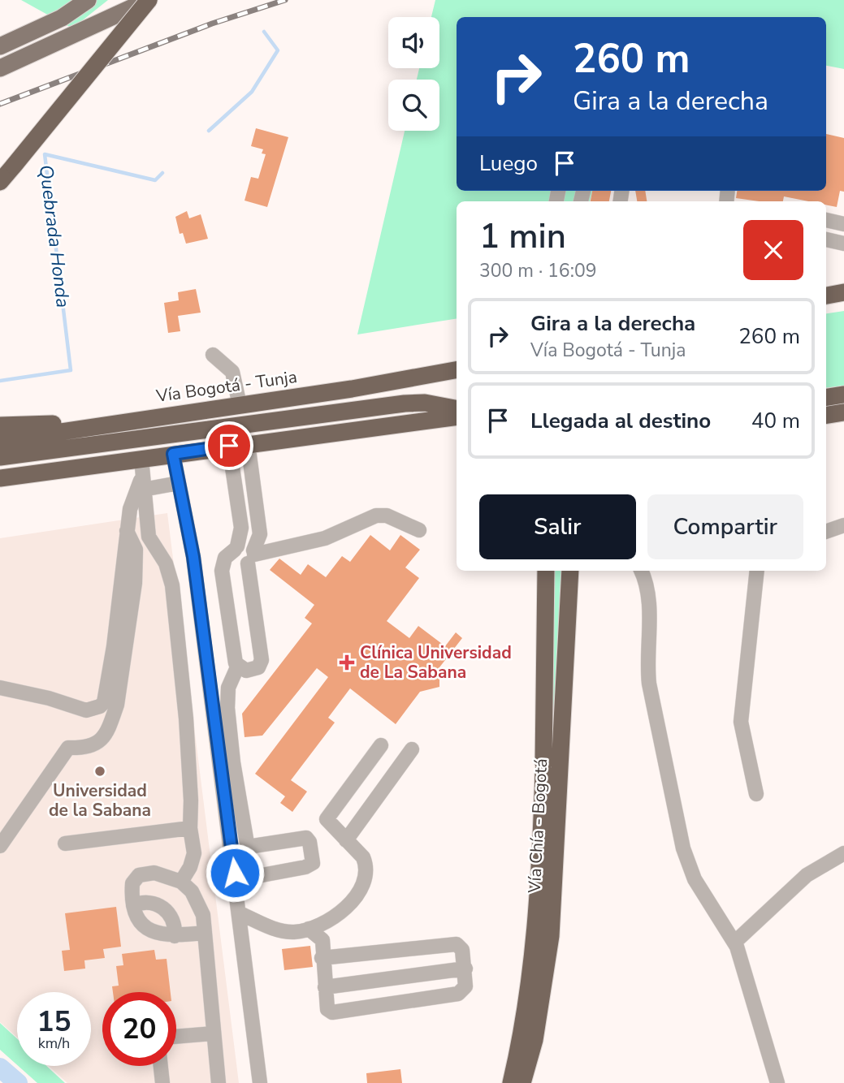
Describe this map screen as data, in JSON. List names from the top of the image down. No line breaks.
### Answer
{"streets":{"highway":["Vía Bogotá - Tunja","Vía Chía - Bogotá"]},"water":["Quebrada Honda"],"places":{"health":["Clínica Universidad de La Sabana"],"other":["Universidad de la Sabana"]},"page":{"turn":["260 m","Gira a la derecha"],"then":"Luego","heading":["1 min","300 m · 16:09"],"list":[{"name":"Gira a la derecha","note":"Vía Bogotá - Tunja","value":"260 m"},{"name":"Llegada al destino","value":"40 m"}],"buttons":["Salir","Compartir"],"speed":"15 km/h","limit":"20"}}
